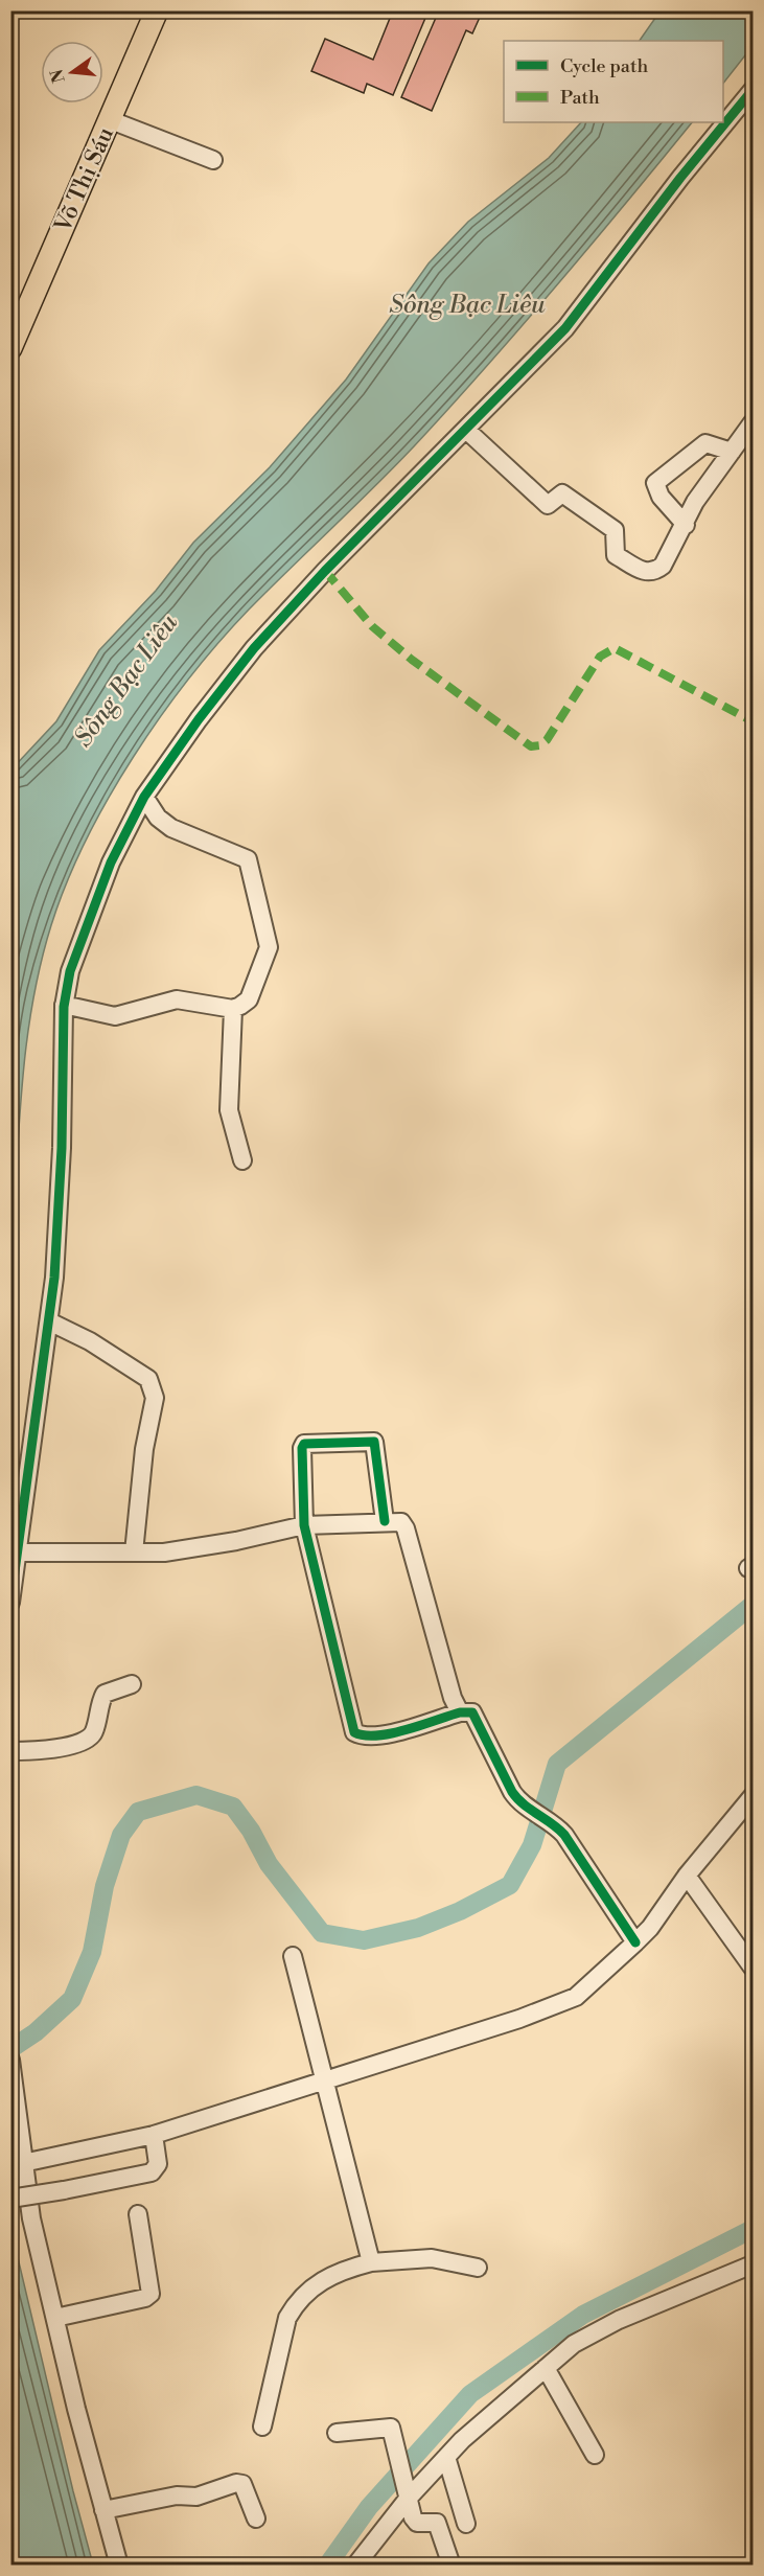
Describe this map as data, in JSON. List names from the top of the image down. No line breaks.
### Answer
{"streets":{"main road":["Võ Thị Sáu"]},"water":["Sông Bạc Liêu"],"legend":["Cycle path","Path"],"north":"left"}
